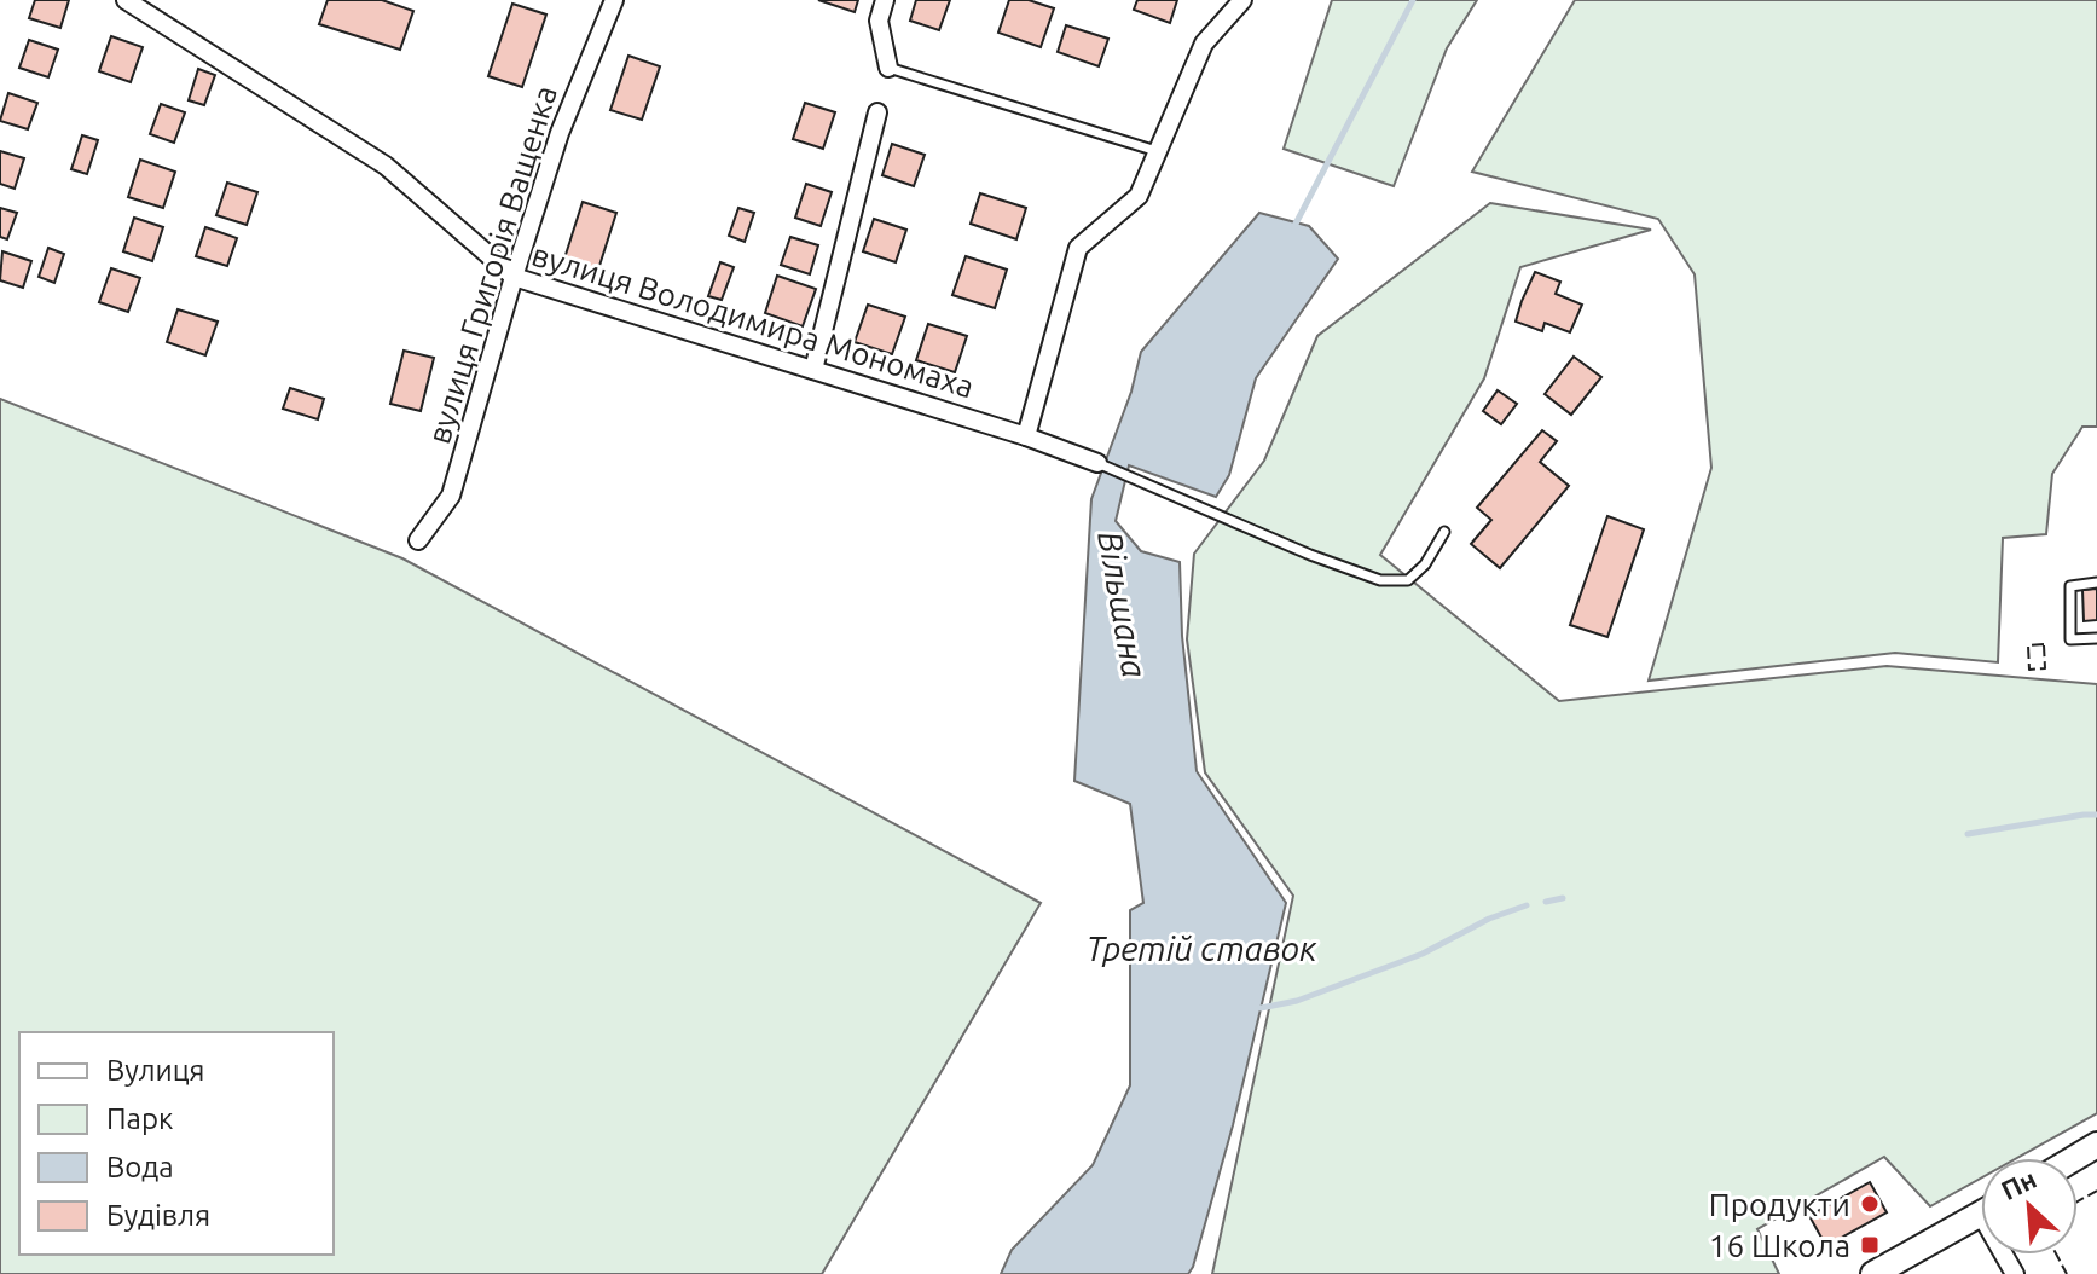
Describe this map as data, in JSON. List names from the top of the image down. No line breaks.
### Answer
{"streets":{"street":["вулиця Григорія Ващенка","вулиця Володимира Мономаха"]},"crossings":[["вулиця Григорія Ващенка","вулиця Володимира Мономаха"]],"water":["Вільшана","Третій ставок"],"places":{"other":["Продукти"],"transit":["16 Школа"]},"legend":["Вулиця","Парк","Вода","Будівля"],"north":"top left"}
